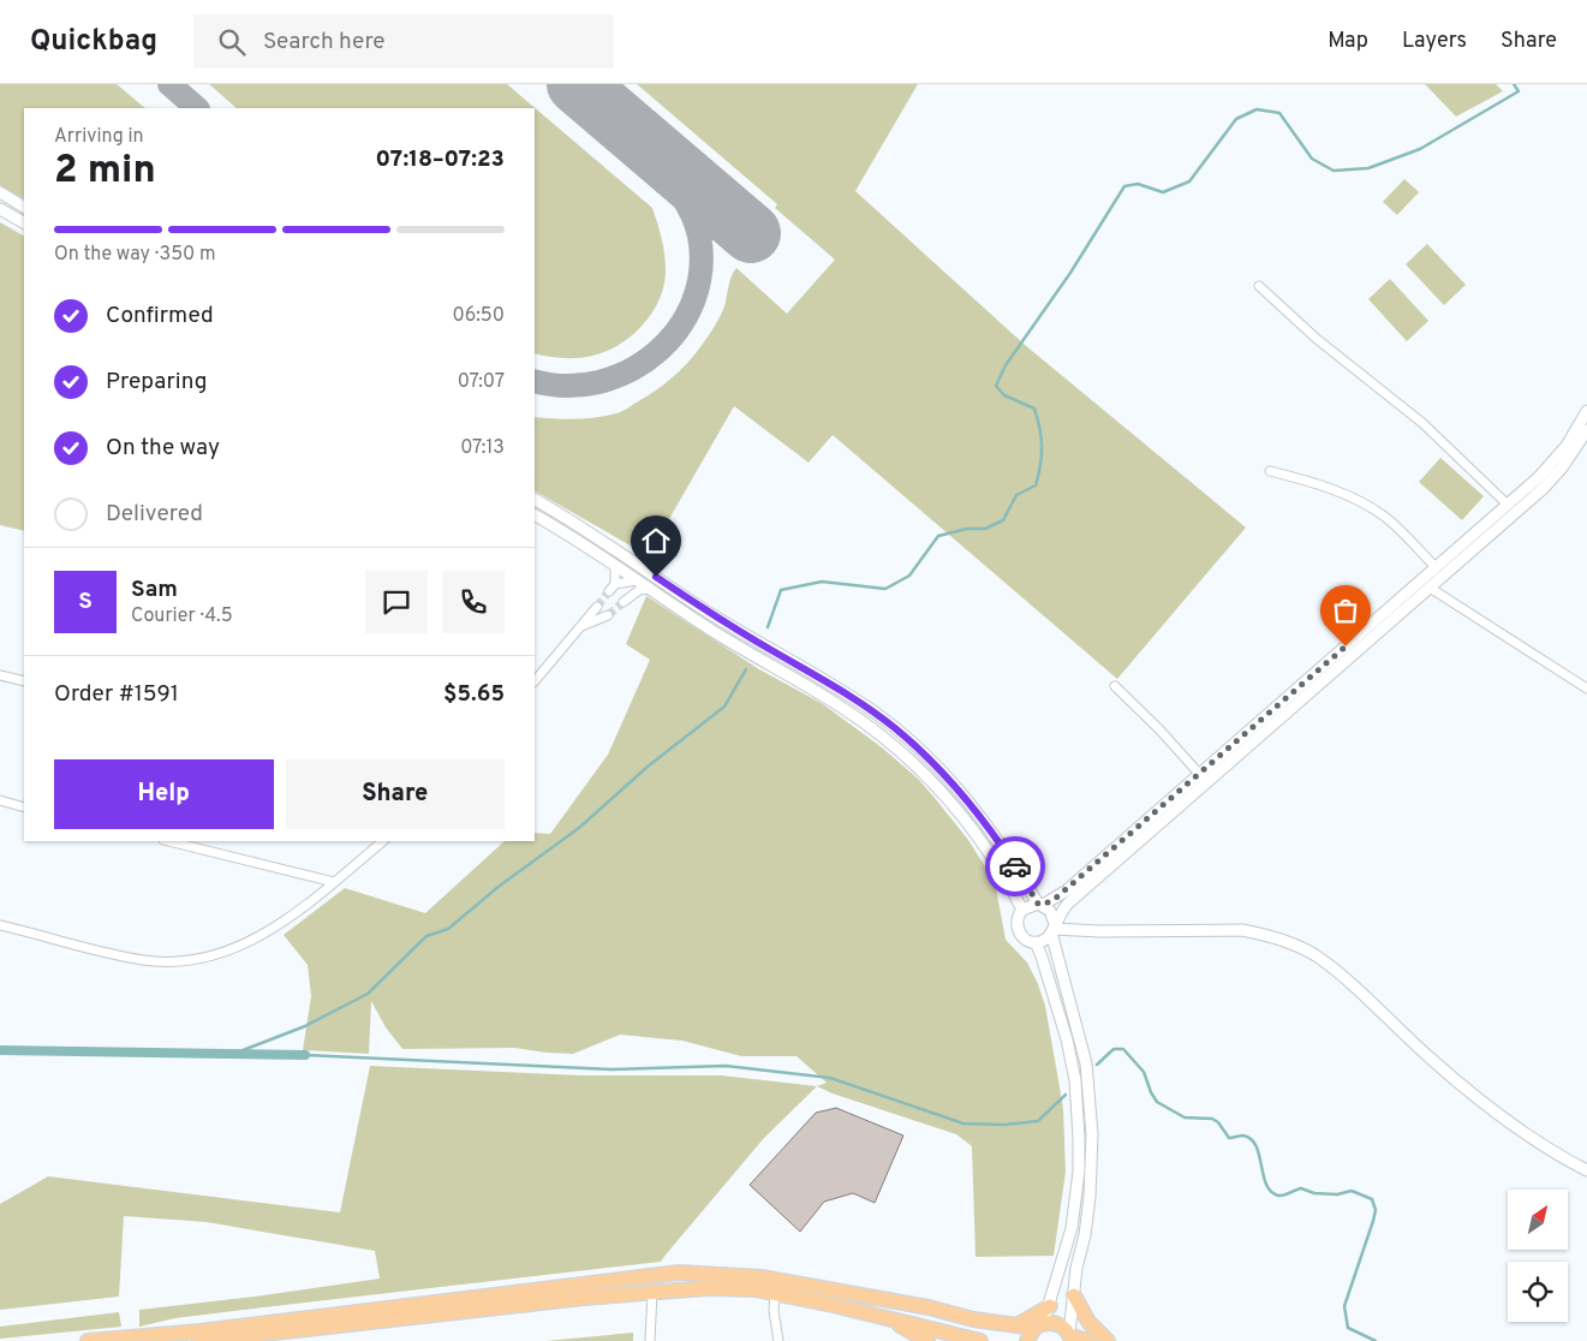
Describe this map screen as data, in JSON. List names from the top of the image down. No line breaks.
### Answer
{"north":"top right","page":{"header":"Quickbag","search":"Search here","nav":["Map","Layers","Share"],"heading":["2 min","Arriving in","07:18–07:23"],"panel":["Sam","Courier · 4.5","Order #1591","$5.65"],"bar":"On the way · 350 m","list":[["Confirmed","06:50"],["Preparing","07:07"],["On the way","07:13"],"Delivered"],"round":"S","buttons":["Help","Share"]}}
